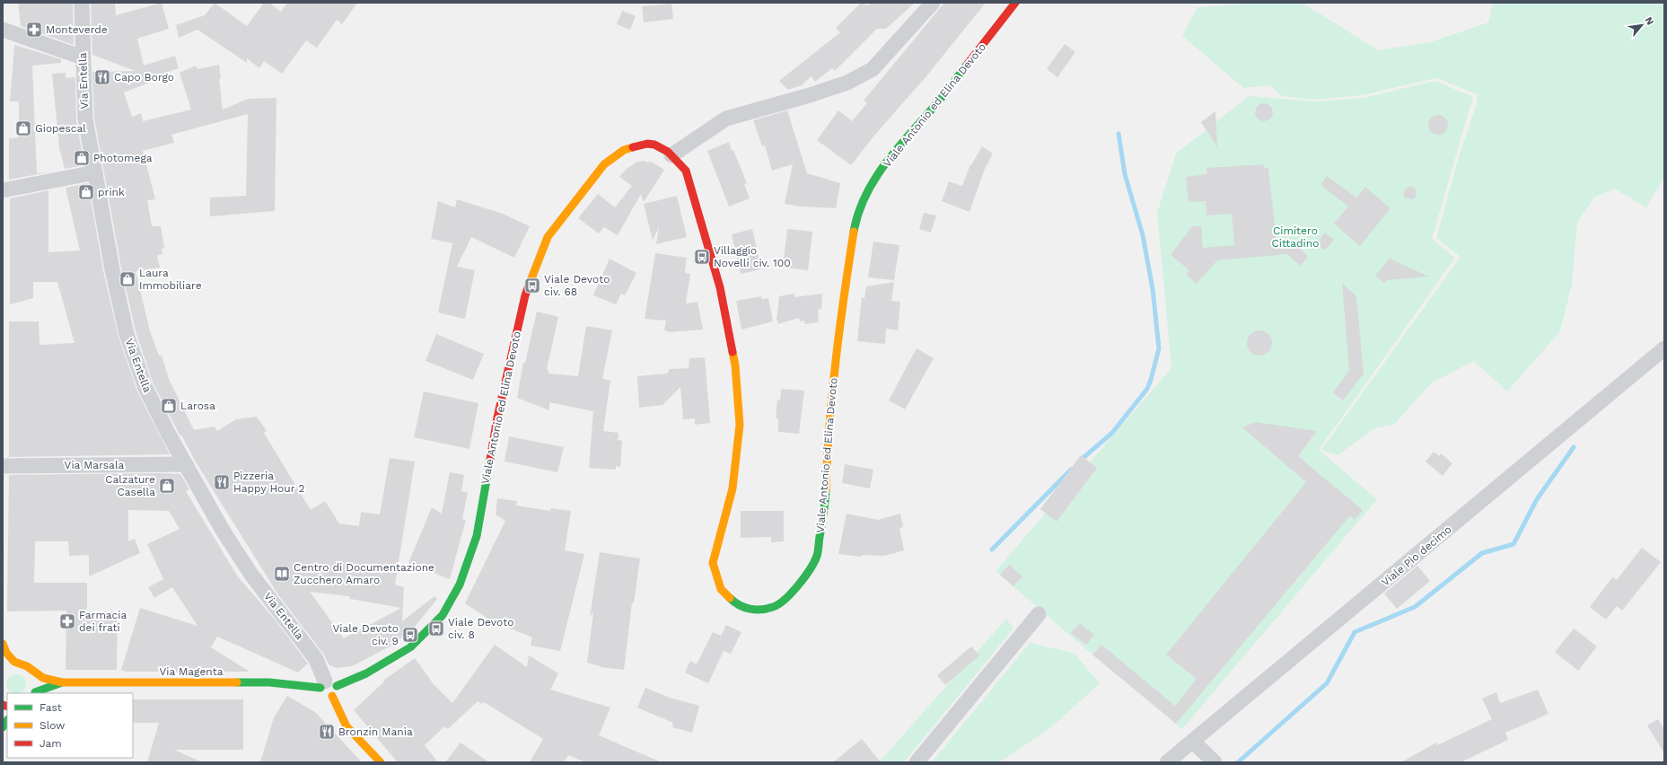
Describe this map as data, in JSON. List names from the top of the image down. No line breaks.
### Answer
{"streets":{"street":["Via Entella","Viale Antonio ed Elina Devoto","Via Marsala","Viale Pio decimo","Via Magenta"]},"crossings":[["Via Entella","Viale Antonio ed Elina Devoto"],["Via Entella","Via Marsala"],["Via Entella","Via Magenta"],["Viale Antonio ed Elina Devoto","Via Magenta"]],"parks":["Cimitero Cittadino"],"places":{"pharmacy":["Monteverde","Farmacia dei frati"],"restaurant":["Capo Borgo","Pizzeria Happy Hour 2","Bronzin Mania"],"shop":["Giopescal","Photomega","prink","Laura Immobiliare","Larosa","Calzature Casella"],"bus stop":["Villaggio Novelli civ. 100","Viale Devoto civ. 68","Viale Devoto civ. 8","Viale Devoto civ. 9"],"library":["Centro di Documentazione Zucchero Amaro"]},"legend":["Fast","Slow","Jam"],"north":"top right"}
